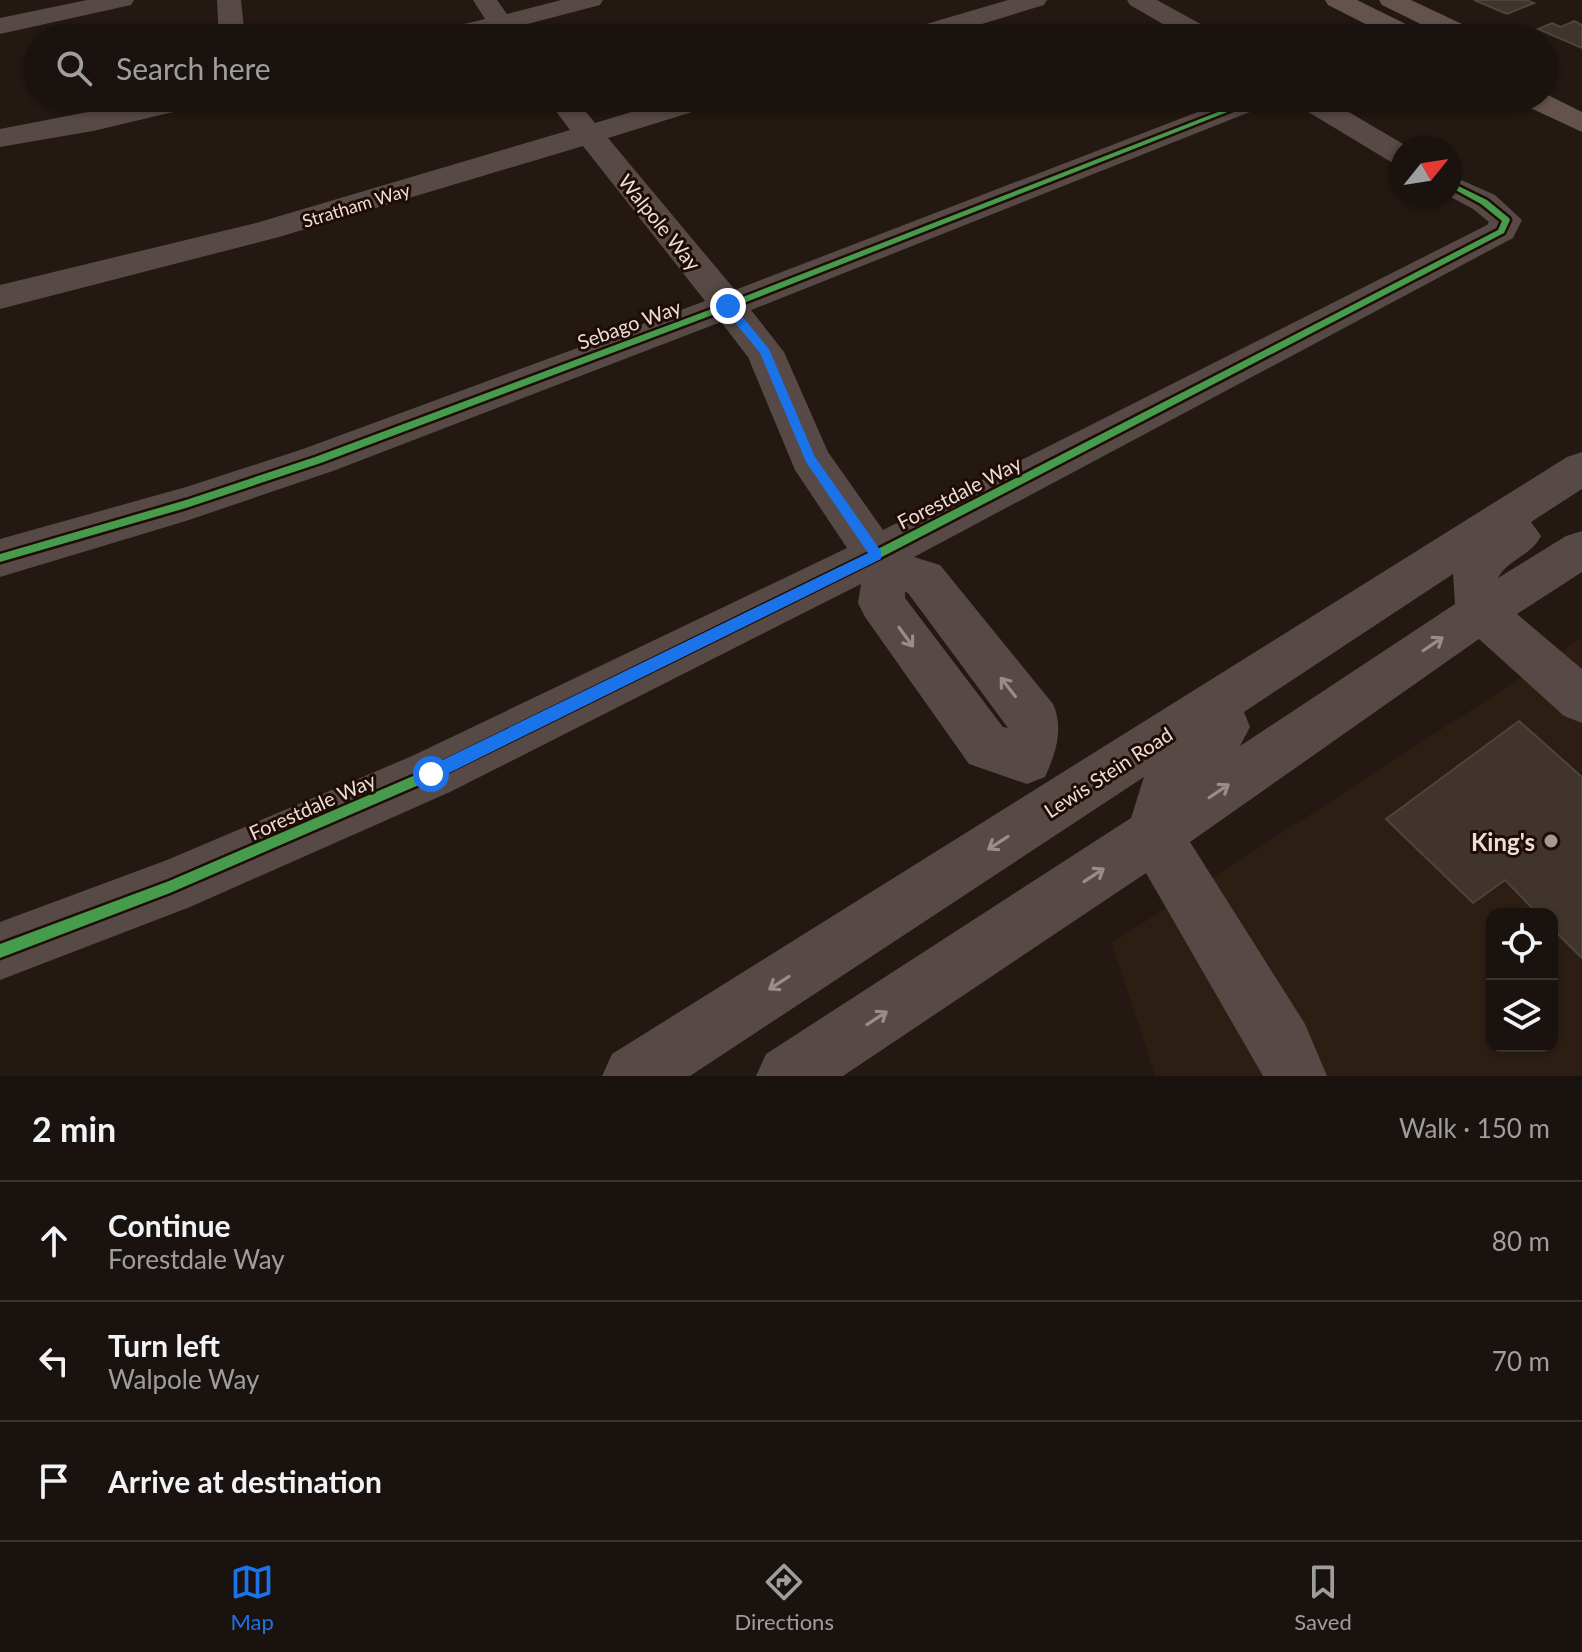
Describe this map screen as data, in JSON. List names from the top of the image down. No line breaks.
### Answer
{"streets":{"street":["Stratham Way","Walpole Way","Sebago Way","Forestdale Way","Lewis Stein Road"]},"crossings":[["Stratham Way","Walpole Way"],["Walpole Way","Sebago Way"],["Walpole Way","Forestdale Way"]],"places":["King's"],"north":"top right","page":{"search":"Search here","heading":["2 min","Walk · 150 m"],"list":[["Continue","Forestdale Way","80 m"],["Turn left","Walpole Way","70 m"],"Arrive at destination"],"nav":["Map","Directions","Saved"]}}
